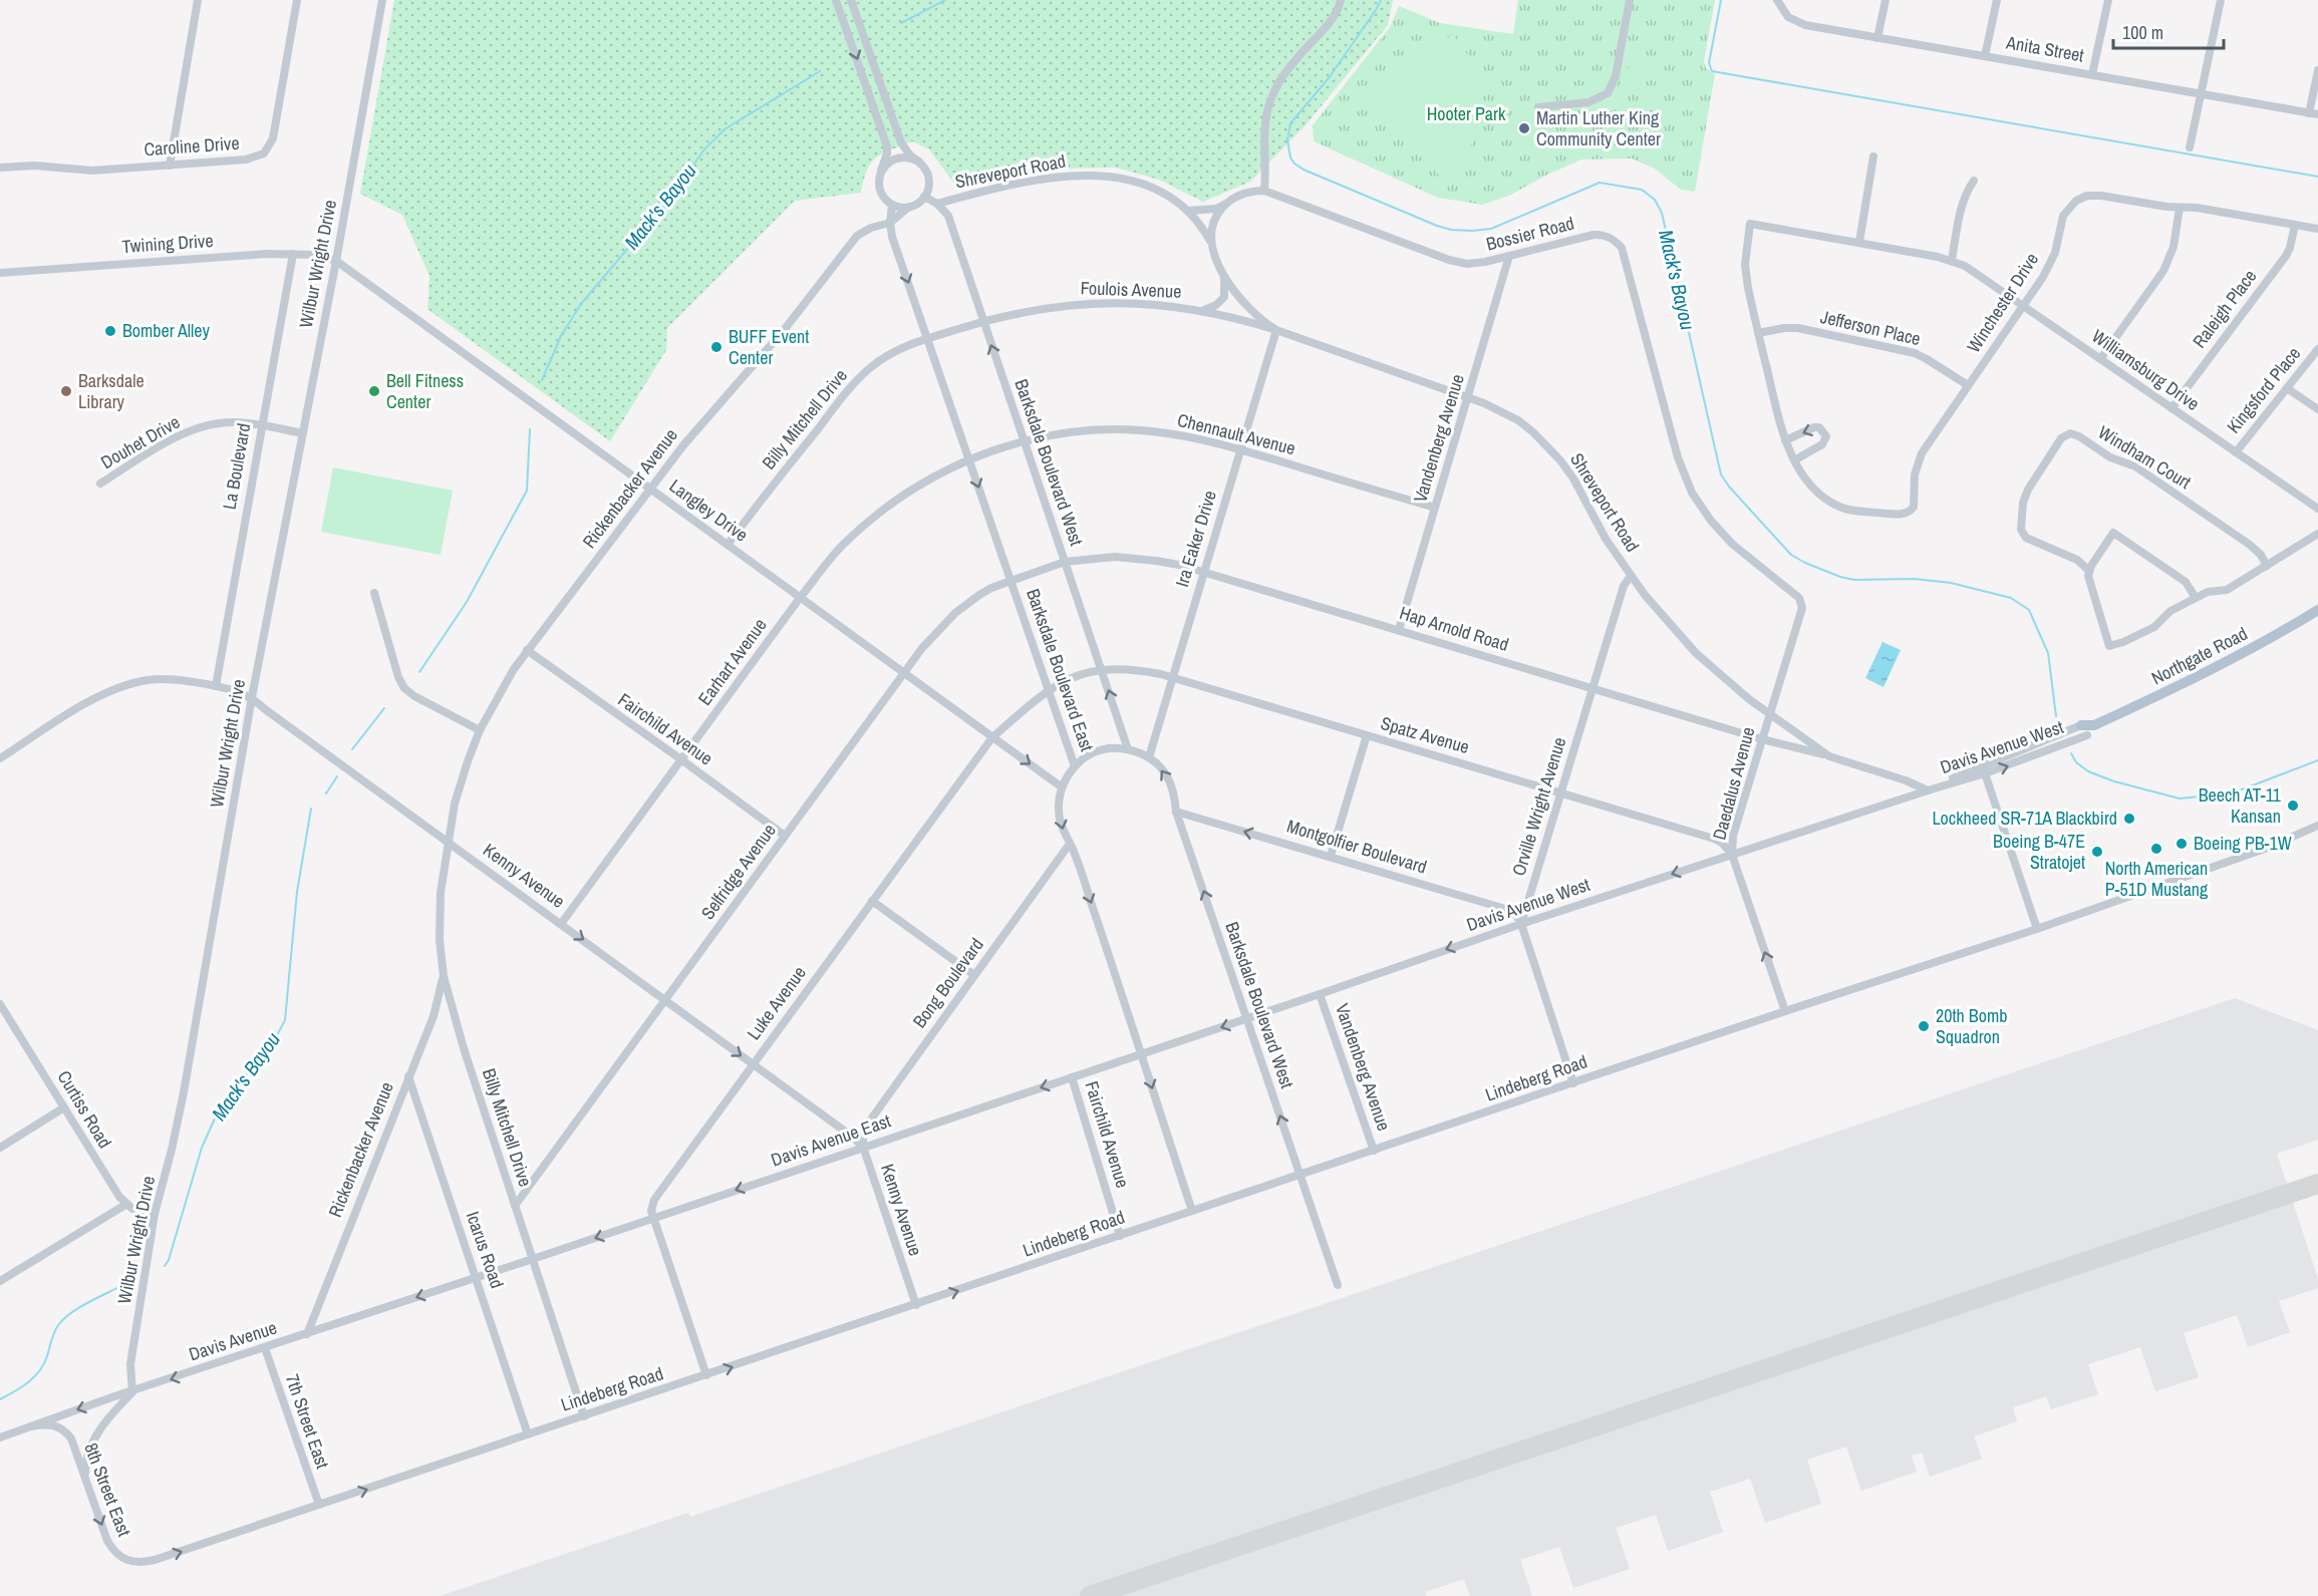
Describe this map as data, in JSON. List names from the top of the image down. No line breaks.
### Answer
{"streets":{"main road":["Northgate Road"],"street":["Anita Street","Caroline Drive","Shreveport Road","Bossier Road","Twining Drive","Wilbur Wright Drive","Foulois Avenue","Winchester Drive","Raleigh Place","Jefferson Place","Williamsburg Drive","Kingsford Place","Billy Mitchell Drive","Chennault Avenue","Vandenberg Avenue","Douhet Drive","Windham Court","Barksdale Boulevard West","La Boulevard","Rickenbacker Avenue","Langley Drive","Ira Eaker Drive","Hap Arnold Road","Earhart Avenue","Barksdale Boulevard East","Fairchild Avenue","Spatz Avenue","Davis Avenue West","Daedalus Avenue","Orville Wright Avenue","Montgolfier Boulevard","Selfridge Avenue","Kenny Avenue","Bong Boulevard","Luke Avenue","Lindeberg Road","Curtiss Road","Davis Avenue East","Icarus Road","Davis Avenue","7th Street East","8th Street East"]},"crossings":[["Shreveport Road","Foulois Avenue"],["Shreveport Road","Vandenberg Avenue"],["Shreveport Road","Barksdale Boulevard West"],["Shreveport Road","Ira Eaker Drive"],["Shreveport Road","Hap Arnold Road"],["Shreveport Road","Davis Avenue West"],["Shreveport Road","Daedalus Avenue"],["Shreveport Road","Orville Wright Avenue"],["Bossier Road","Vandenberg Avenue"],["Bossier Road","Daedalus Avenue"],["Twining Drive","Wilbur Wright Drive"],["Twining Drive","La Boulevard"],["Twining Drive","Langley Drive"],["Wilbur Wright Drive","Douhet Drive"],["Wilbur Wright Drive","Langley Drive"],["Wilbur Wright Drive","Kenny Avenue"],["Wilbur Wright Drive","Davis Avenue"],["Foulois Avenue","Billy Mitchell Drive"],["Foulois Avenue","Barksdale Boulevard West"],["Foulois Avenue","Ira Eaker Drive"],["Foulois Avenue","Barksdale Boulevard East"],["Winchester Drive","Raleigh Place"],["Winchester Drive","Jefferson Place"],["Winchester Drive","Williamsburg Drive"],["Raleigh Place","Williamsburg Drive"],["Jefferson Place","Williamsburg Drive"],["Williamsburg Drive","Kingsford Place"],["Billy Mitchell Drive","Rickenbacker Avenue"],["Billy Mitchell Drive","Langley Drive"],["Billy Mitchell Drive","Barksdale Boulevard East"],["Billy Mitchell Drive","Selfridge Avenue"],["Billy Mitchell Drive","Kenny Avenue"],["Billy Mitchell Drive","Lindeberg Road"],["Billy Mitchell Drive","Davis Avenue East"],["Billy Mitchell Drive","Davis Avenue"],["Chennault Avenue","Vandenberg Avenue"],["Chennault Avenue","Barksdale Boulevard West"],["Chennault Avenue","Ira Eaker Drive"],["Chennault Avenue","Earhart Avenue"],["Chennault Avenue","Barksdale Boulevard East"],["Vandenberg Avenue","Hap Arnold Road"],["Vandenberg Avenue","Davis Avenue West"],["Vandenberg Avenue","Lindeberg Road"],["Douhet Drive","La Boulevard"],["Barksdale Boulevard West","Ira Eaker Drive"],["Barksdale Boulevard West","Hap Arnold Road"],["Barksdale Boulevard West","Spatz Avenue"],["Barksdale Boulevard West","Davis Avenue West"],["Barksdale Boulevard West","Montgolfier Boulevard"],["Barksdale Boulevard West","Lindeberg Road"],["La Boulevard","Kenny Avenue"],["Rickenbacker Avenue","Langley Drive"],["Rickenbacker Avenue","Barksdale Boulevard East"],["Rickenbacker Avenue","Fairchild Avenue"],["Rickenbacker Avenue","Kenny Avenue"],["Rickenbacker Avenue","Icarus Road"],["Rickenbacker Avenue","Davis Avenue"],["Langley Drive","Earhart Avenue"],["Langley Drive","Barksdale Boulevard East"],["Langley Drive","Selfridge Avenue"],["Langley Drive","Luke Avenue"],["Ira Eaker Drive","Hap Arnold Road"],["Ira Eaker Drive","Spatz Avenue"],["Hap Arnold Road","Barksdale Boulevard East"],["Hap Arnold Road","Daedalus Avenue"],["Hap Arnold Road","Orville Wright Avenue"],["Hap Arnold Road","Selfridge Avenue"],["Northgate Road","Davis Avenue West"],["Earhart Avenue","Barksdale Boulevard East"],["Earhart Avenue","Fairchild Avenue"],["Earhart Avenue","Kenny Avenue"],["Barksdale Boulevard East","Spatz Avenue"],["Barksdale Boulevard East","Davis Avenue West"],["Barksdale Boulevard East","Selfridge Avenue"],["Barksdale Boulevard East","Bong Boulevard"],["Barksdale Boulevard East","Luke Avenue"],["Barksdale Boulevard East","Lindeberg Road"],["Barksdale Boulevard East","Davis Avenue East"],["Fairchild Avenue","Selfridge Avenue"],["Fairchild Avenue","Lindeberg Road"],["Fairchild Avenue","Davis Avenue East"],["Spatz Avenue","Davis Avenue West"],["Spatz Avenue","Daedalus Avenue"],["Spatz Avenue","Orville Wright Avenue"],["Spatz Avenue","Luke Avenue"],["Davis Avenue West","Daedalus Avenue"],["Davis Avenue West","Orville Wright Avenue"],["Davis Avenue West","Montgolfier Boulevard"],["Davis Avenue West","Davis Avenue East"],["Daedalus Avenue","Lindeberg Road"],["Orville Wright Avenue","Montgolfier Boulevard"],["Selfridge Avenue","Kenny Avenue"],["Kenny Avenue","Bong Boulevard"],["Kenny Avenue","Luke Avenue"],["Kenny Avenue","Lindeberg Road"],["Kenny Avenue","Davis Avenue East"],["Bong Boulevard","Davis Avenue East"],["Luke Avenue","Davis Avenue East"],["Lindeberg Road","Icarus Road"],["Lindeberg Road","7th Street East"],["Lindeberg Road","8th Street East"],["Davis Avenue East","Davis Avenue"],["Icarus Road","Davis Avenue"],["Davis Avenue","7th Street East"],["Davis Avenue","8th Street East"]],"one_way":["Barksdale Boulevard West","Barksdale Boulevard East","Daedalus Avenue","Montgolfier Boulevard","Lindeberg Road","Davis Avenue East","Davis Avenue","8th Street East"],"water":["Mack's Bayou"],"parks":["Hooter Park"],"places":["Martin Luther King Community Center","Bomber Alley","BUFF Event Center","Barksdale Library","Bell Fitness Center","Beech AT-11 Kansan","Lockheed SR-71A Blackbird","Boeing PB-1W","North American P-51D Mustang","Boeing B-47E Stratojet","20th Bomb Squadron"],"scale_bar":"100 m"}
